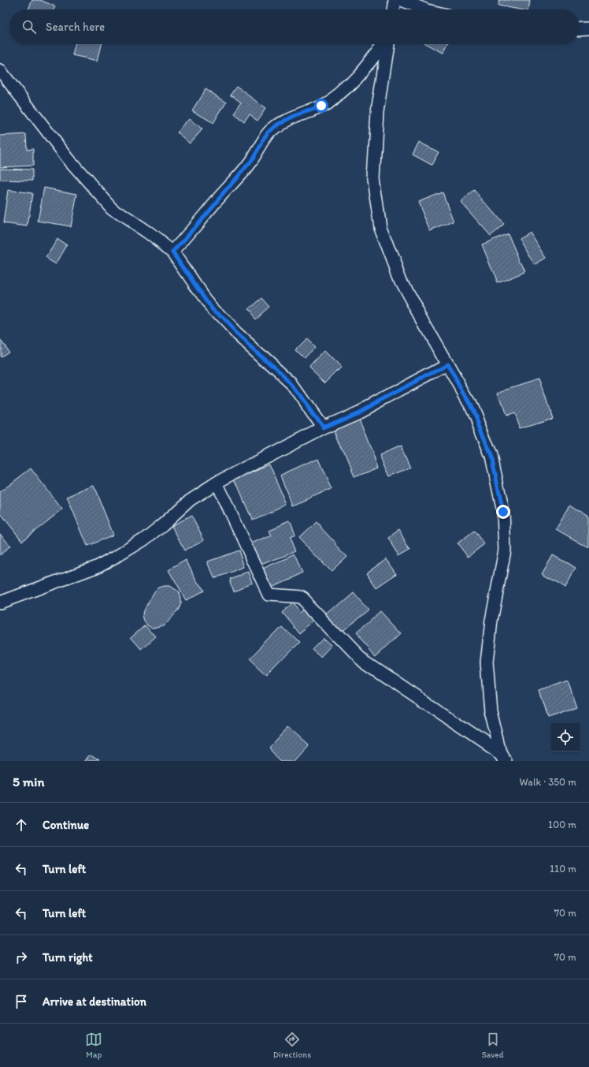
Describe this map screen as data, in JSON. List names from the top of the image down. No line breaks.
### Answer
{"page":{"search":"Search here","heading":["5 min","Walk · 350 m"],"list":[["Continue","100 m"],["Turn left","110 m"],["Turn left","70 m"],["Turn right","70 m"],"Arrive at destination"],"nav":["Map","Directions","Saved"]}}
